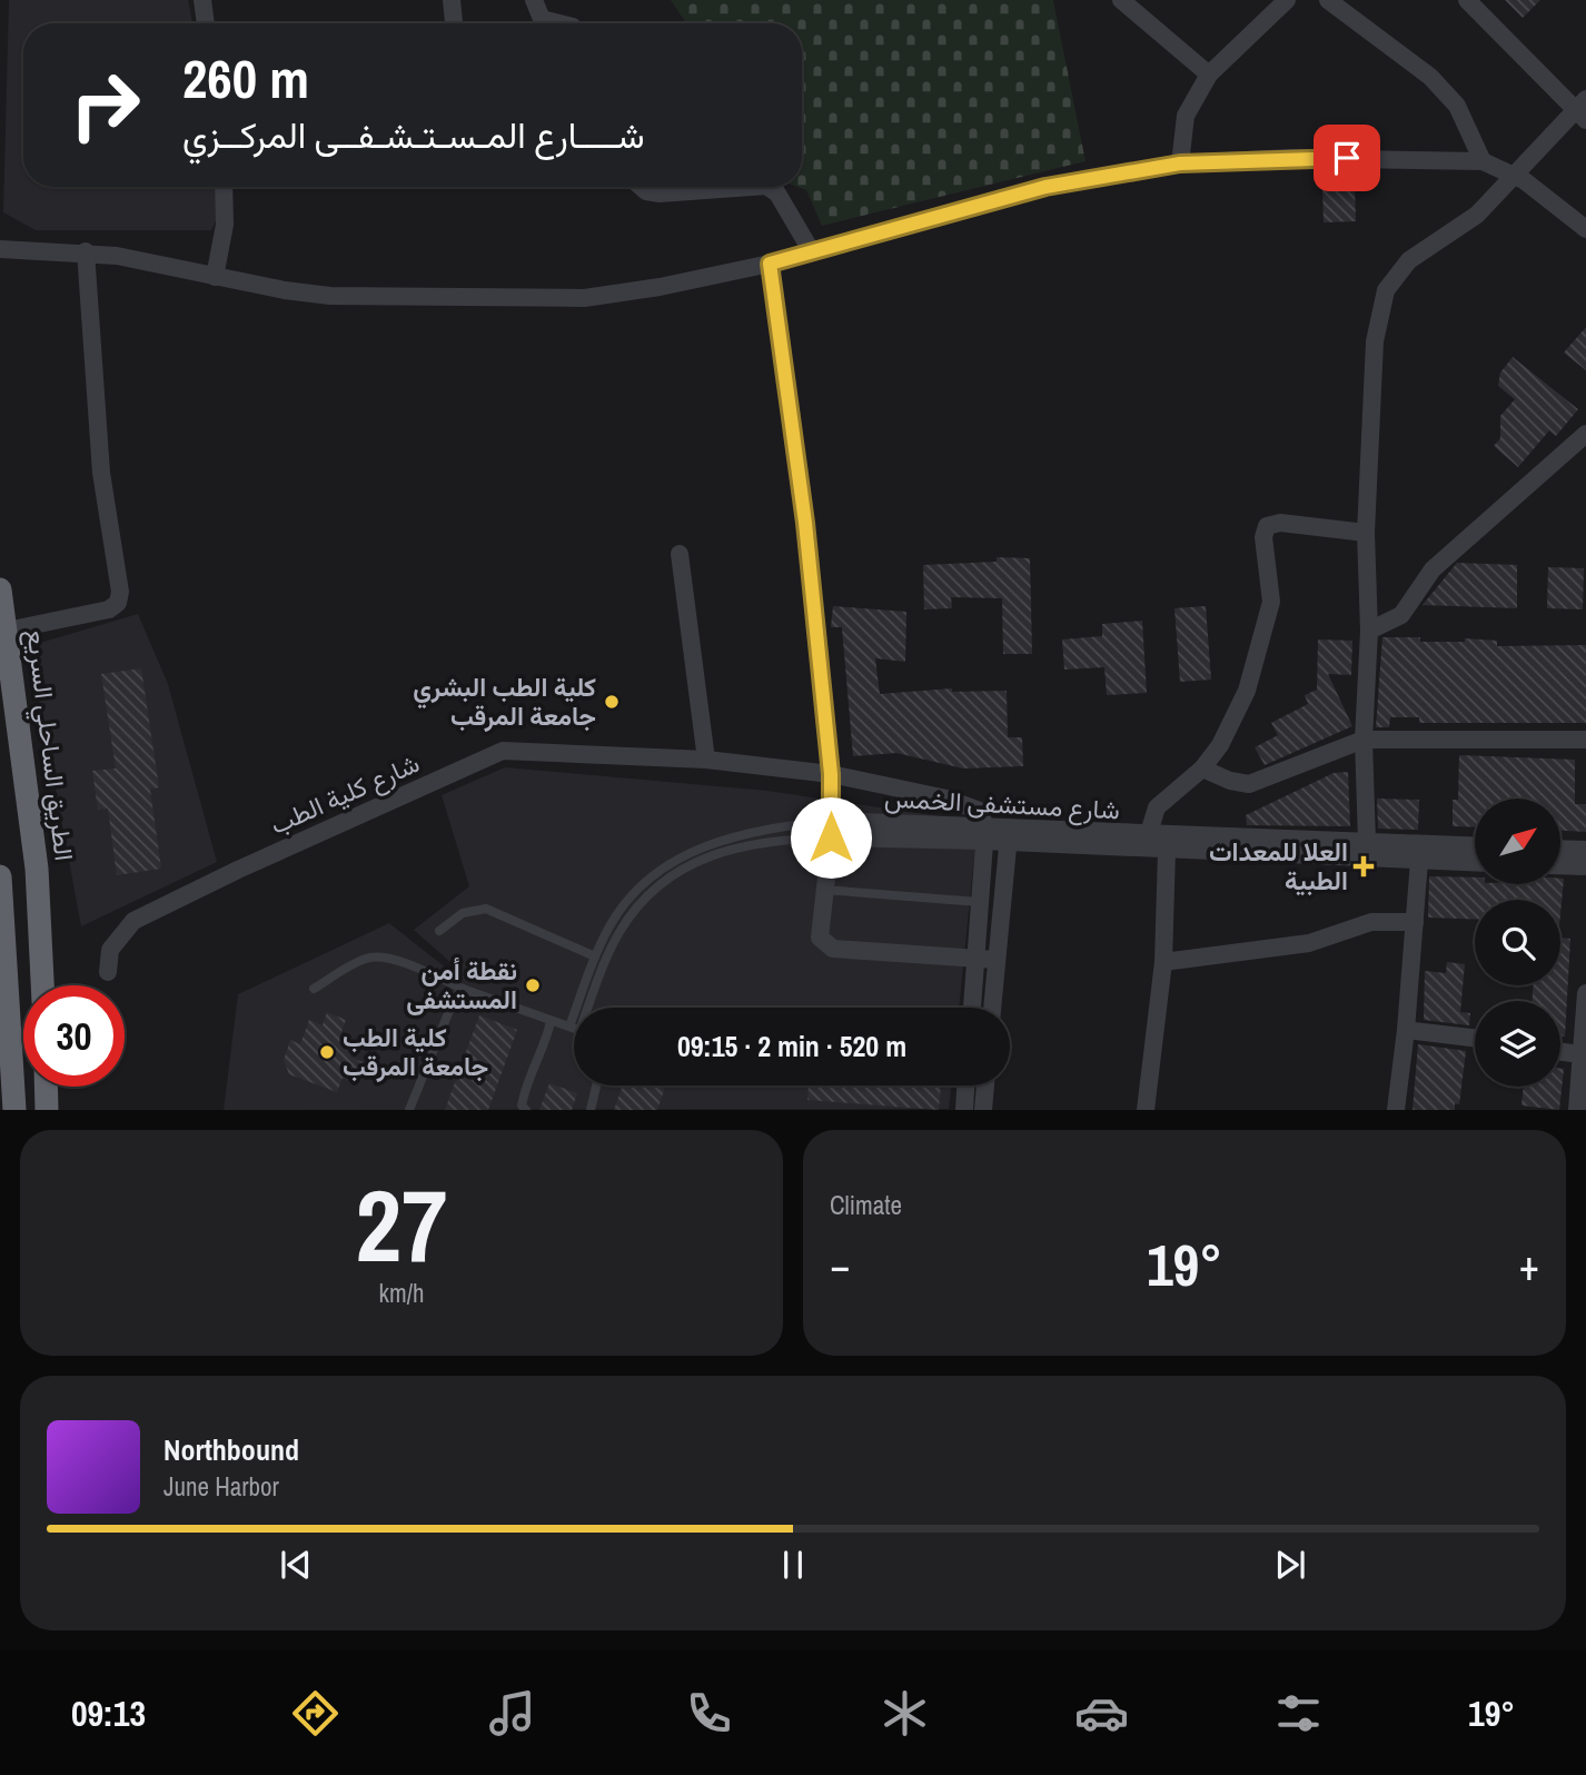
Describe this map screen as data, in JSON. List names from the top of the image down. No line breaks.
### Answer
{"streets":{"highway":["الطريق الساحلي السريع"],"street":["شارع كلية الطب","شارع مستشفى الخمس"]},"crossings":[["شارع كلية الطب","شارع مستشفى الخمس"]],"places":{"other":["كلية الطب البشري جامعة المرقب","نقطة أمن المستشفى","كلية الطب جامعة المرقب"],"health":["العلا للمعدات الطبية"]},"north":"top right","page":{"turn":["260 m","شــــارع المـسـتـشـفــى المركــزي"],"limit":"30","trip":"09:15 · 2 min · 520 m","tile":[["27","km/h"],"Climate"],"heat":["−","19°","+"],"song":["Northbound","June Harbor"],"tabs":["09:13","19°"]}}
